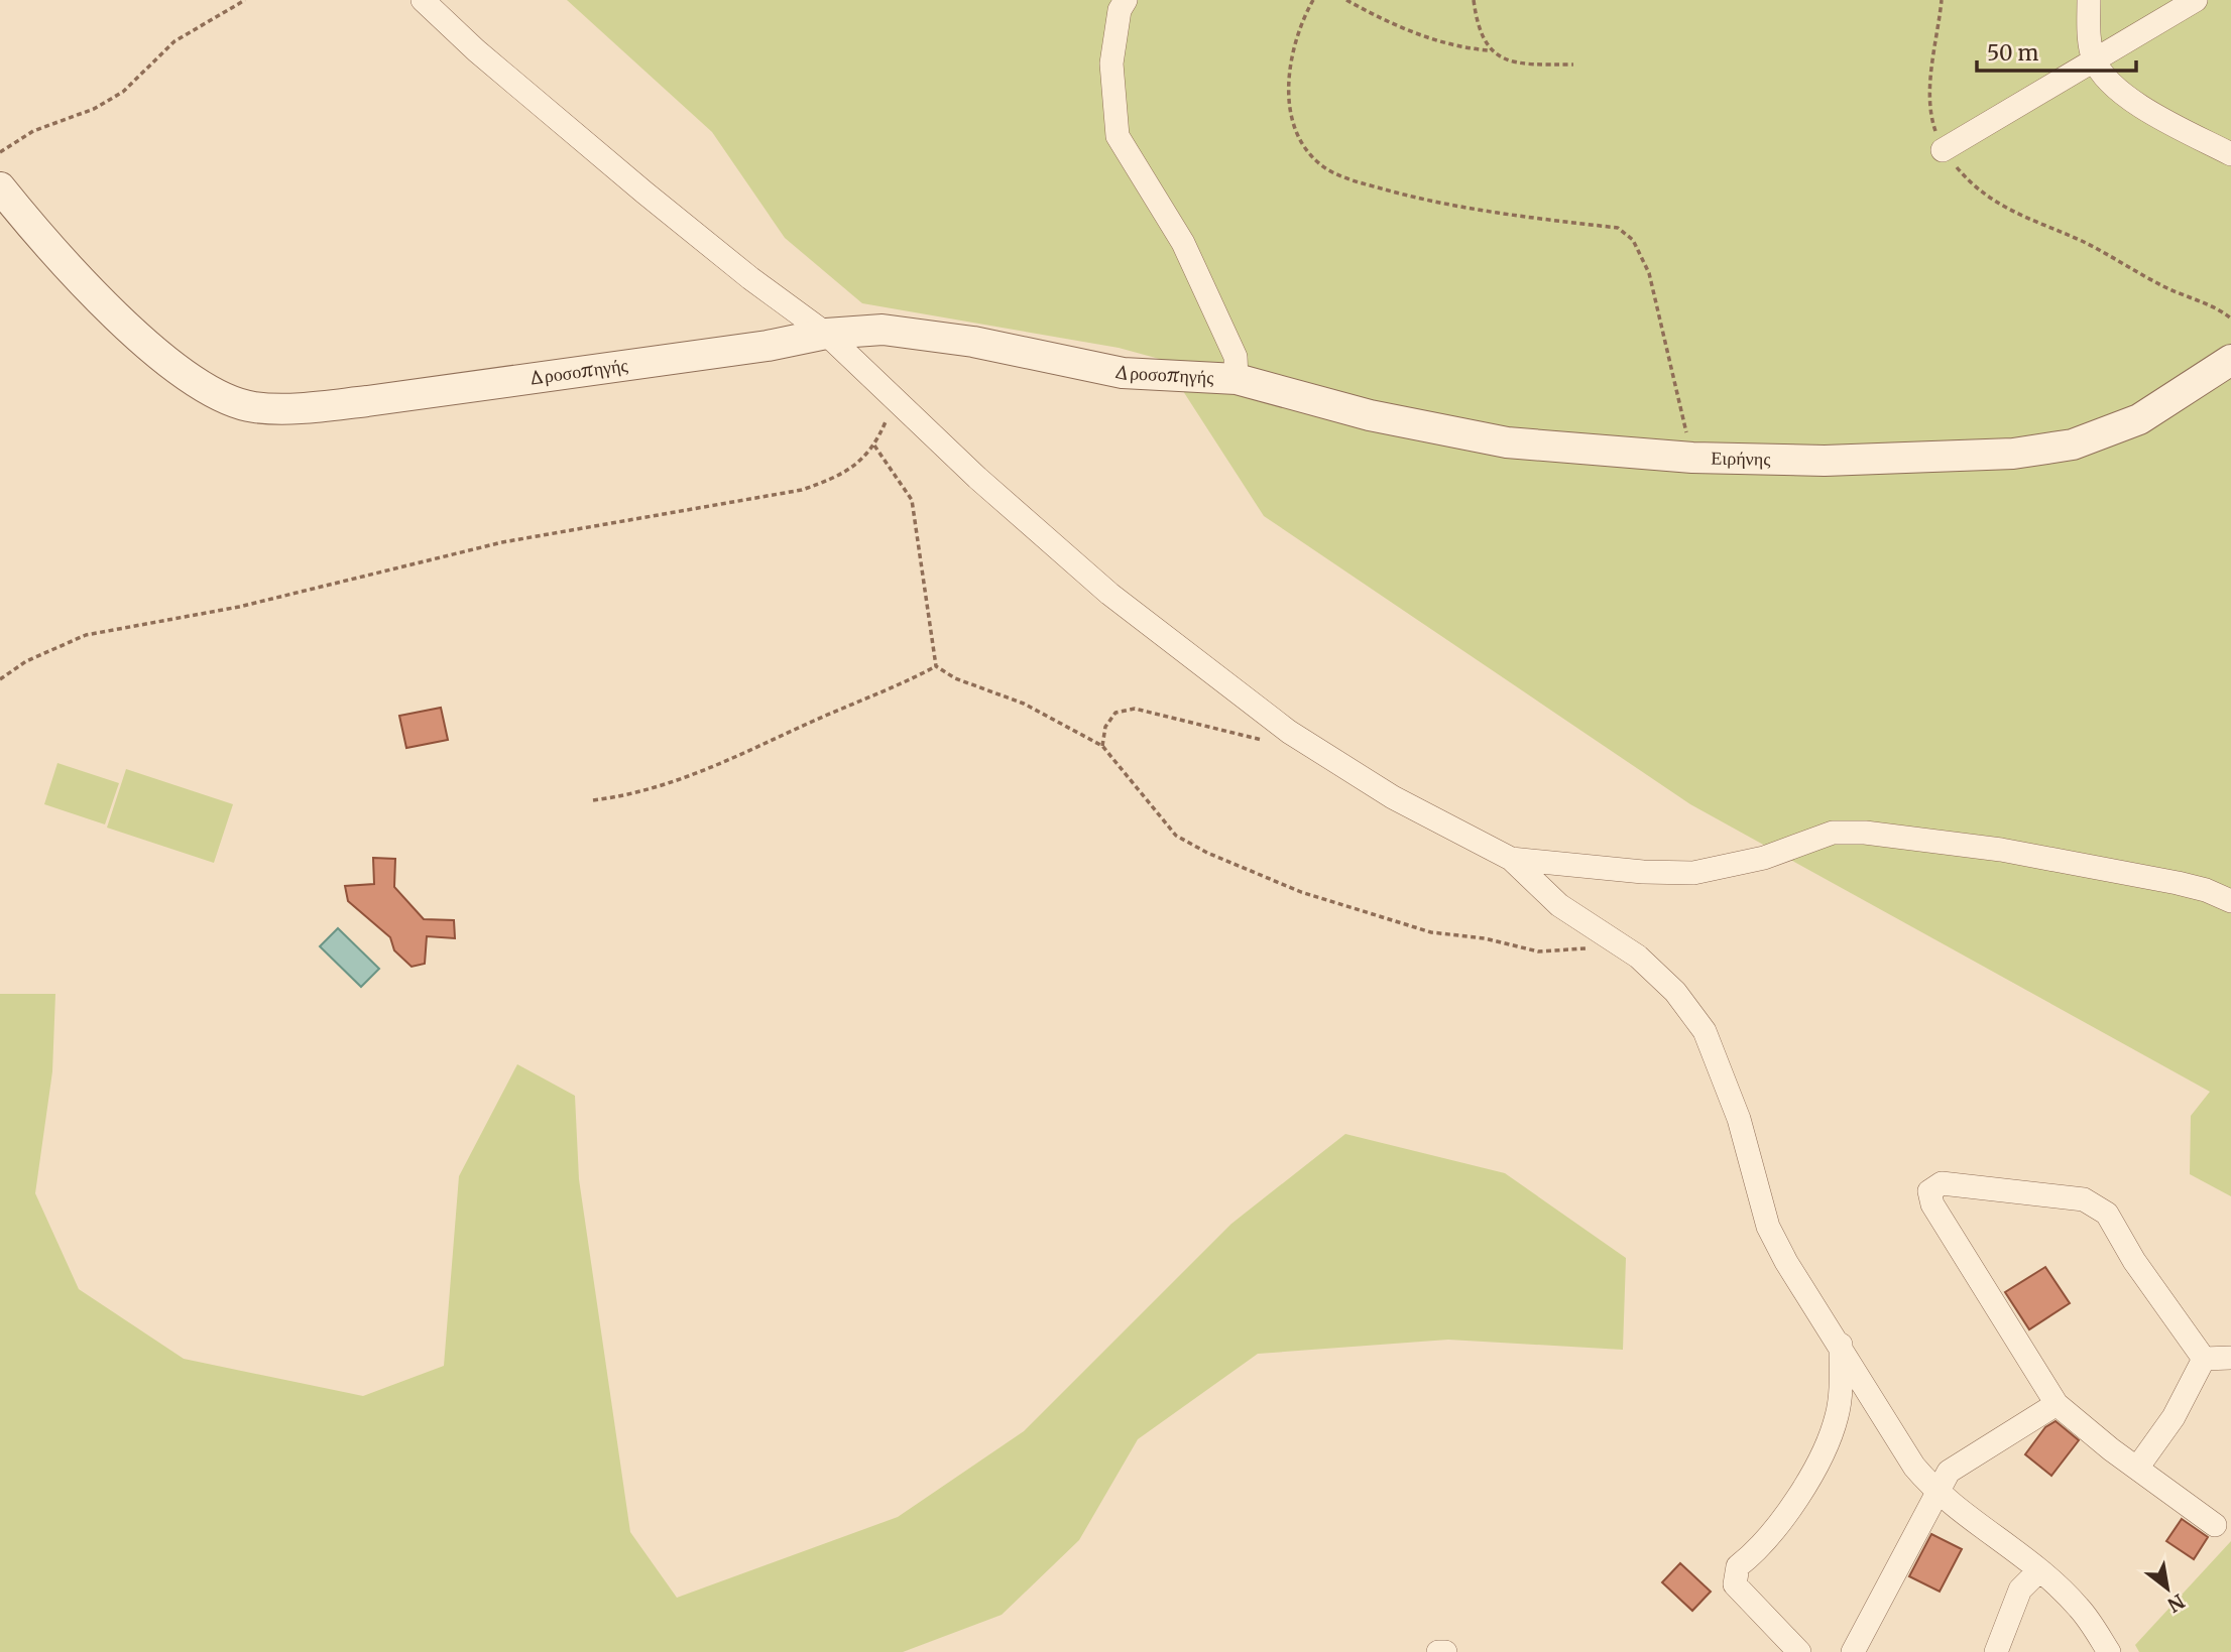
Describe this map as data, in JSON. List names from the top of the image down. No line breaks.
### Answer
{"streets":{"street":["Δροσοπηγής","Ειρήνης"]},"crossings":[["Δροσοπηγής","Ειρήνης"]],"scale_bar":"50 m","north":"bottom right"}
